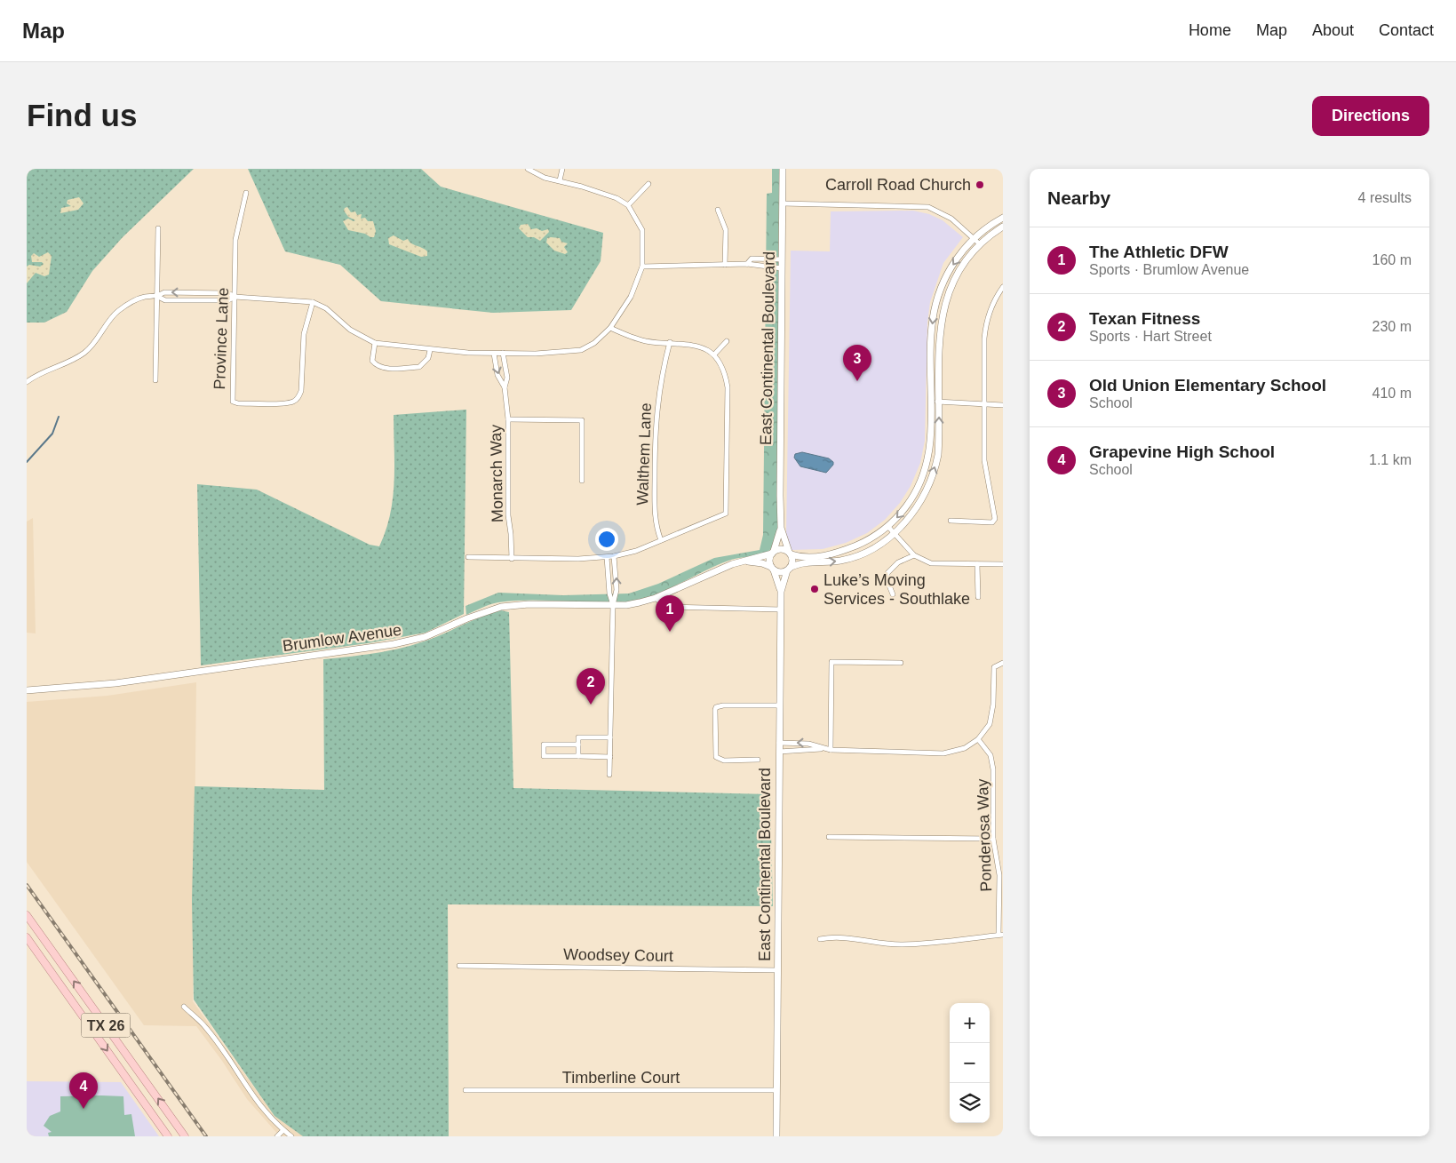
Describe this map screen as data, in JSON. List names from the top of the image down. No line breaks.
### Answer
{"streets":{"main road":["East Continental Boulevard","Brumlow Avenue","TX 26"],"street":["Province Lane","Walthem Lane","Monarch Way","Ponderosa Way","Woodsey Court","Timberline Court"]},"crossings":[["East Continental Boulevard","Brumlow Avenue"],["East Continental Boulevard","Woodsey Court"],["East Continental Boulevard","Timberline Court"]],"places":["Carroll Road Church","Luke’s Moving Services - Southlake"],"page":{"header":"Map","nav":["Home","Map","About","Contact"],"buttons":"Directions","title":"Find us","heading":["Nearby","4 results"],"list":[{"mark":"1","name":"The Athletic DFW","note":"Sports · Brumlow Avenue","value":"160 m"},{"mark":"2","name":"Texan Fitness","note":"Sports · Hart Street","value":"230 m"},{"mark":"3","name":"Old Union Elementary School","note":"School","value":"410 m"},{"mark":"4","name":"Grapevine High School","note":"School","value":"1.1 km"}],"pins":["3","1","2","4"],"map_buttons":["+","−"]}}
